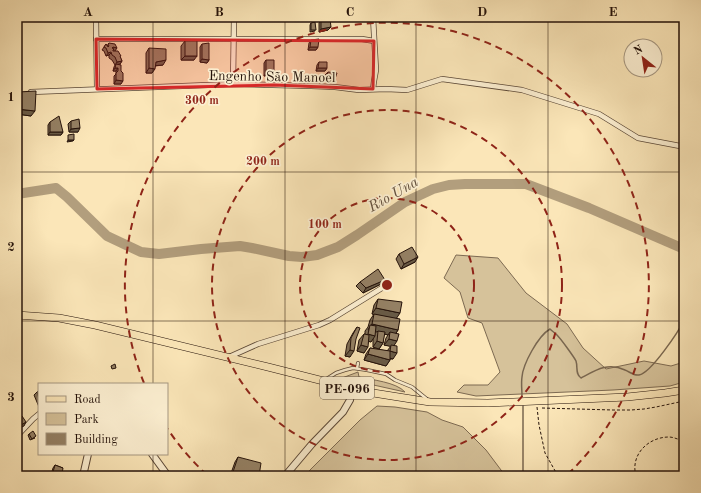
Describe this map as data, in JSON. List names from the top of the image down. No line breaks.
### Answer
{"streets":{"main road":["PE-096"],"street":["Engenho São Manoel"]},"water":["Rio Una"],"legend":["Road","Park","Building"],"north":"top left","grid":{"columns":["A","B","C","D","E"],"rows":["1","2","3"]},"rings":["300 m","200 m","100 m"]}
